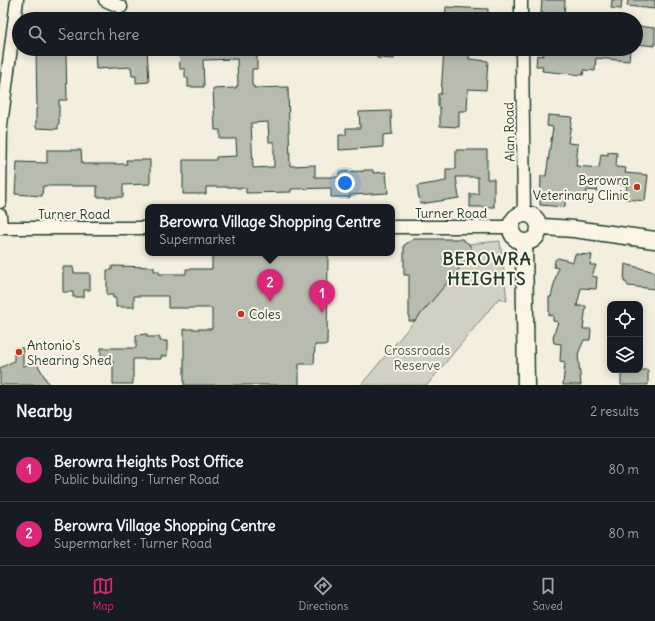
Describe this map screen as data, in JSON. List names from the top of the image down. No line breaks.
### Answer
{"streets":{"street":["Alan Road","Turner Road"]},"crossings":[["Alan Road","Turner Road"]],"districts":["BEROWRA HEIGHTS"],"parks":["Crossroads Reserve"],"places":["Berowra Veterinary Clinic","Coles","Antonio's Shearing Shed"],"page":{"search":"Search here","popup":["Berowra Village Shopping Centre","Supermarket"],"pins":["2","1"],"heading":["Nearby","2 results"],"list":[{"mark":"1","name":"Berowra Heights Post Office","note":"Public building · Turner Road","value":"80 m"},{"mark":"2","name":"Berowra Village Shopping Centre","note":"Supermarket · Turner Road","value":"80 m"}],"nav":["Map","Directions","Saved"]}}
